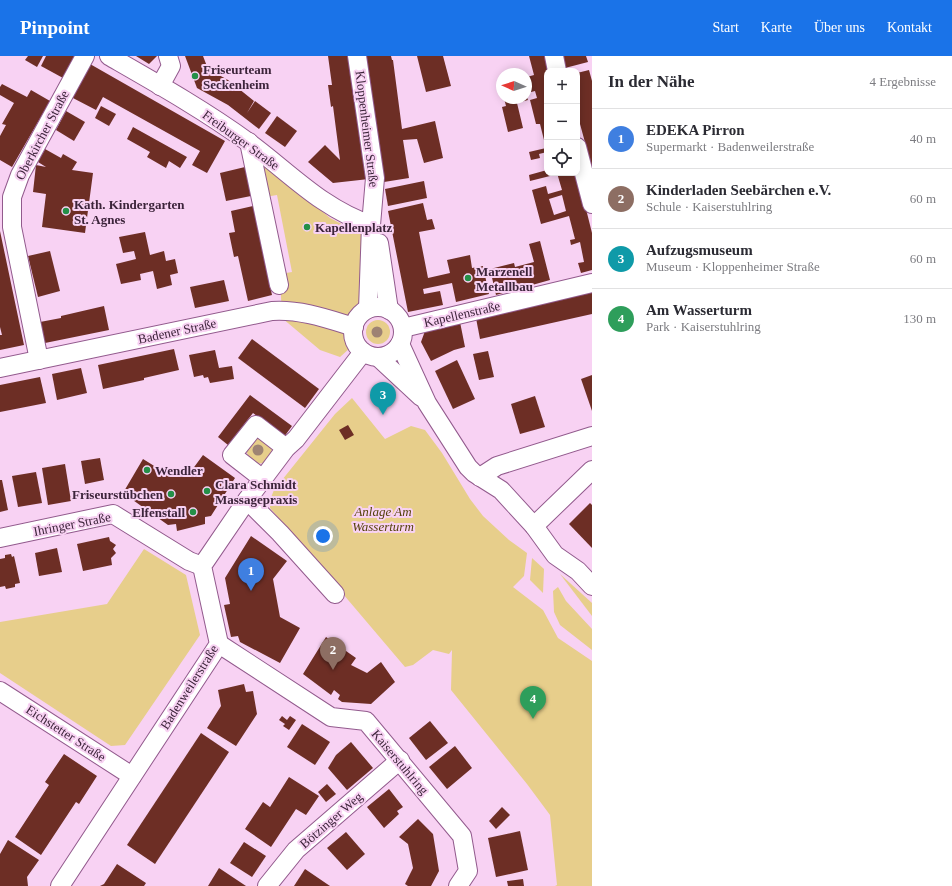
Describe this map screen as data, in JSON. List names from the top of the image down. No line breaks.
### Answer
{"streets":{"street":["Kloppenheimer Straße","Oberkircher Straße","Freiburger Straße","Kapellenstraße","Badener Straße","Ihringer Straße","Badenweilerstraße","Eichstetter Straße","Kaiserstuhlring","Bötzinger Weg"]},"crossings":[["Kloppenheimer Straße","Freiburger Straße"],["Kloppenheimer Straße","Kapellenstraße"],["Kloppenheimer Straße","Badener Straße"],["Oberkircher Straße","Badener Straße"],["Kapellenstraße","Badener Straße"],["Ihringer Straße","Badenweilerstraße"],["Badenweilerstraße","Eichstetter Straße"],["Badenweilerstraße","Kaiserstuhlring"],["Kaiserstuhlring","Bötzinger Weg"]],"parks":["Anlage Am Wasserturm"],"places":["Friseurteam Seckenheim","Kath. Kindergarten St. Agnes","Kapellenplatz","Marzenell Metallbau","Wendler","Clara Schmidt Massagepraxis","Friseurstübchen","Elfenstall"],"north":"left","page":{"header":"Pinpoint","nav":["Start","Karte","Über uns","Kontakt"],"heading":["In der Nähe","4 Ergebnisse"],"map_buttons":["+","−"],"list":[{"mark":"1","name":"EDEKA Pirron","note":"Supermarkt · Badenweilerstraße","value":"40 m"},{"mark":"2","name":"Kinderladen Seebärchen e.V.","note":"Schule · Kaiserstuhlring","value":"60 m"},{"mark":"3","name":"Aufzugsmuseum","note":"Museum · Kloppenheimer Straße","value":"60 m"},{"mark":"4","name":"Am Wasserturm","note":"Park · Kaiserstuhlring","value":"130 m"}],"pins":["3","1","2","4"]}}
